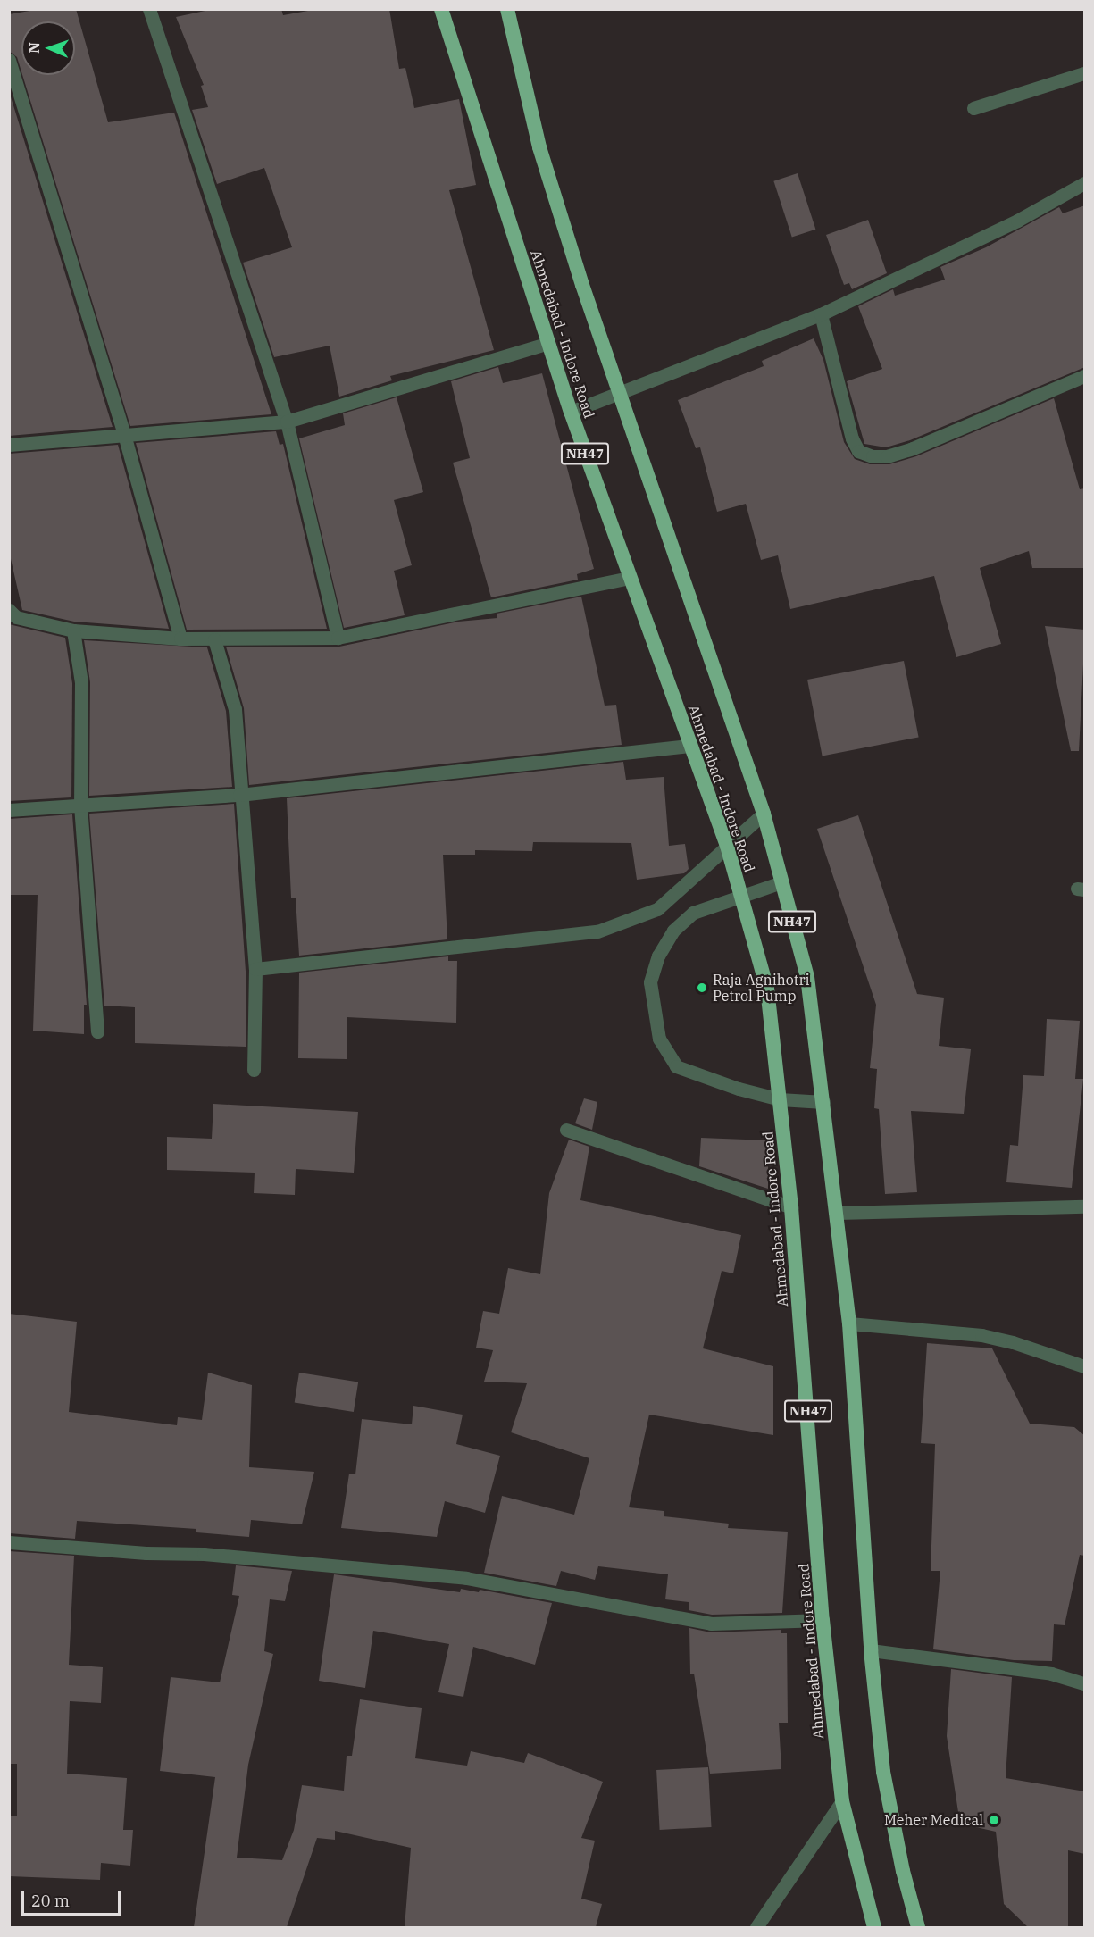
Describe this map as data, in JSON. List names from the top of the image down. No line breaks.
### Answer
{"streets":{"highway":["Ahmedabad - Indore Road","NH47"]},"places":["Raja Agnihotri Petrol Pump","Meher Medical"],"scale_bar":"20 m","north":"left"}
